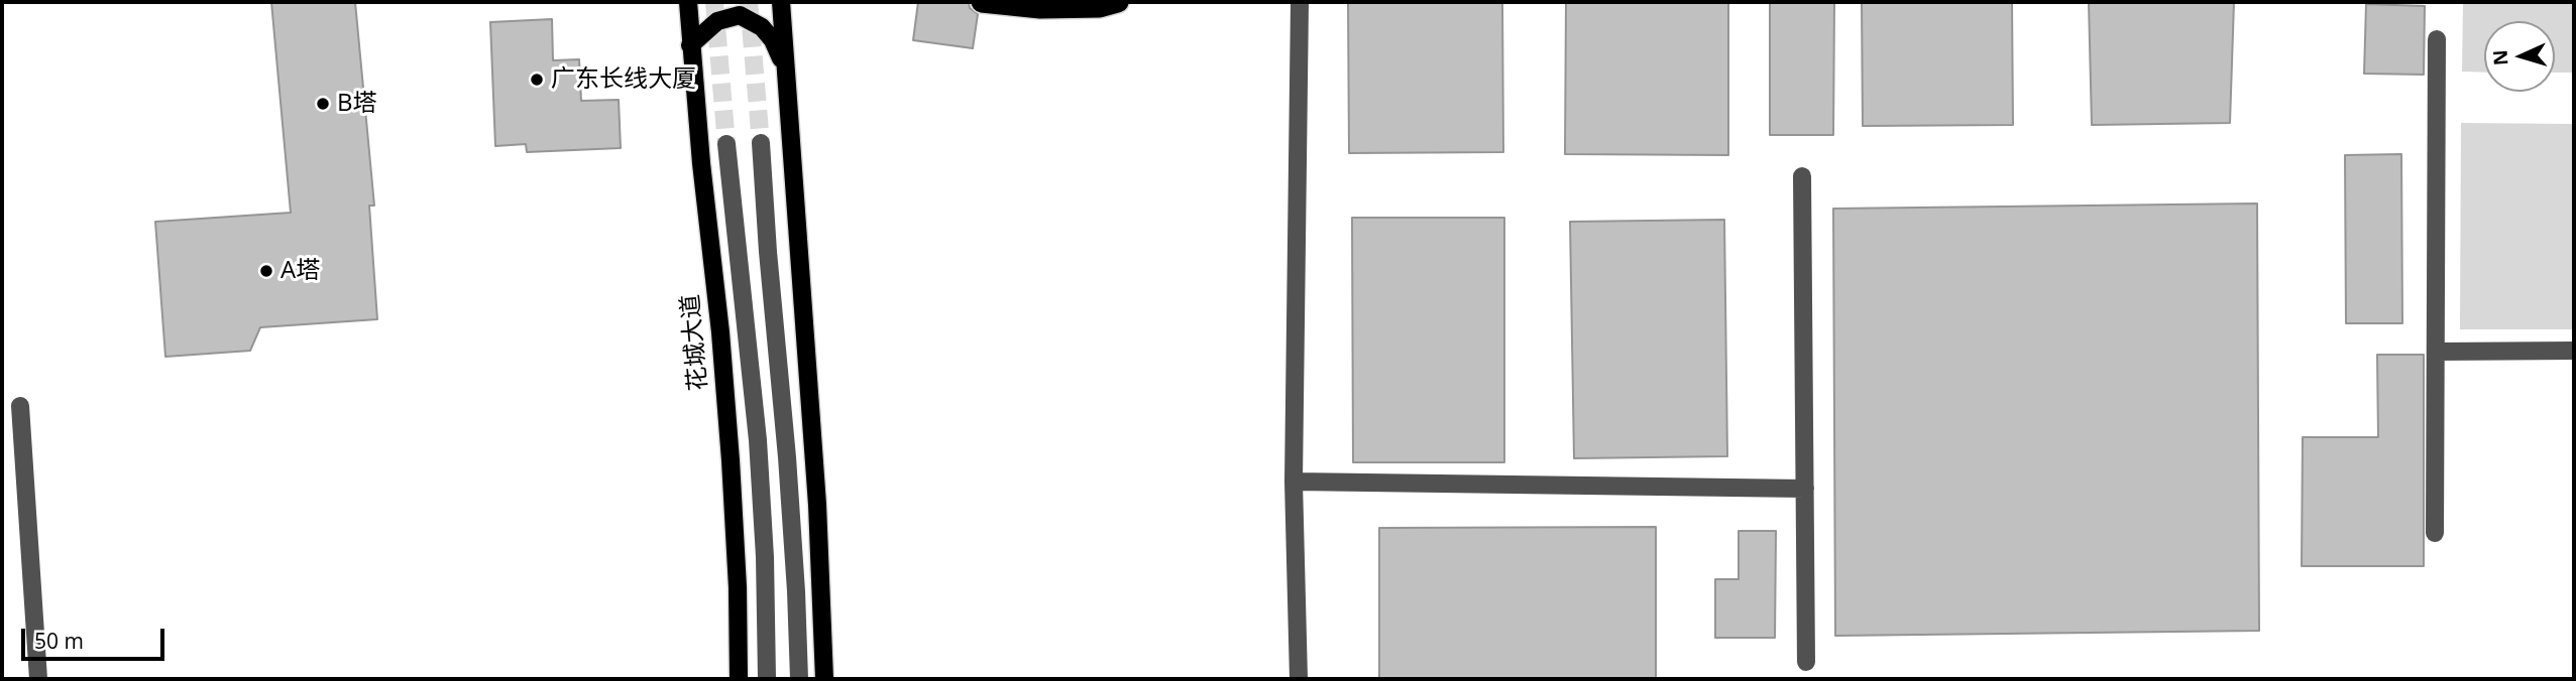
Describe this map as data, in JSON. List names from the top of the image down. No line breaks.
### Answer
{"streets":{"main road":["花城大道"]},"places":["广东长线大厦","B塔","A塔"],"scale_bar":"50 m","north":"left"}
